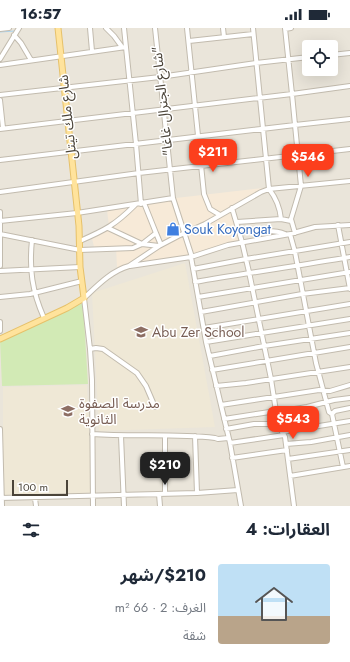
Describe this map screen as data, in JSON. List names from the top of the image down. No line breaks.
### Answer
{"streets":{"main road":["شارع ملك تيتل"],"street":["\"شارع الجنرال غاغا\""]},"places":{"shop":["Souk Koyongat"],"school or university":["Abu Zer School","مدرسة الصفوة الثانوية"]},"scale_bar":"100 m","page":{"status":"16:57","price":["$211","$546","$543","$210"],"scale":"100 m","heading":"العقارات: 4","list":[{"name":"$210/شهر","note":"الغرف: 2 · 66 m² · شقة"}]}}
